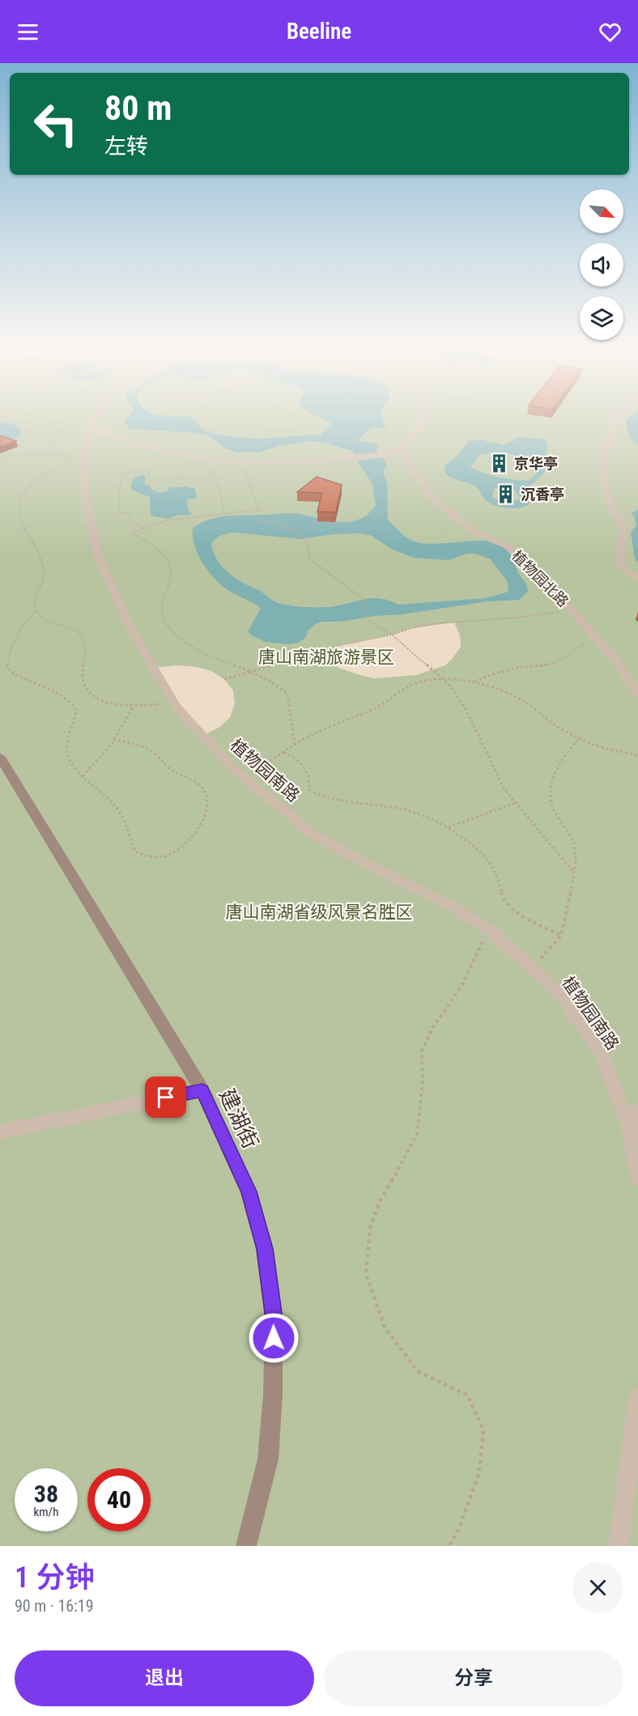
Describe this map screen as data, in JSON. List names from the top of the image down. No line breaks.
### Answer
{"streets":{"street":["植物园北路","植物园南路","建湖街"]},"parks":["唐山南湖旅游景区","唐山南湖省级风景名胜区"],"places":{"building":["京华亭","沉香亭"]},"north":"bottom right","page":{"header":"Beeline","turn":["80 m","左转"],"speed":"38 km/h","limit":"40","heading":["1 分钟","90 m · 16:19"],"buttons":["退出","分享"]}}
